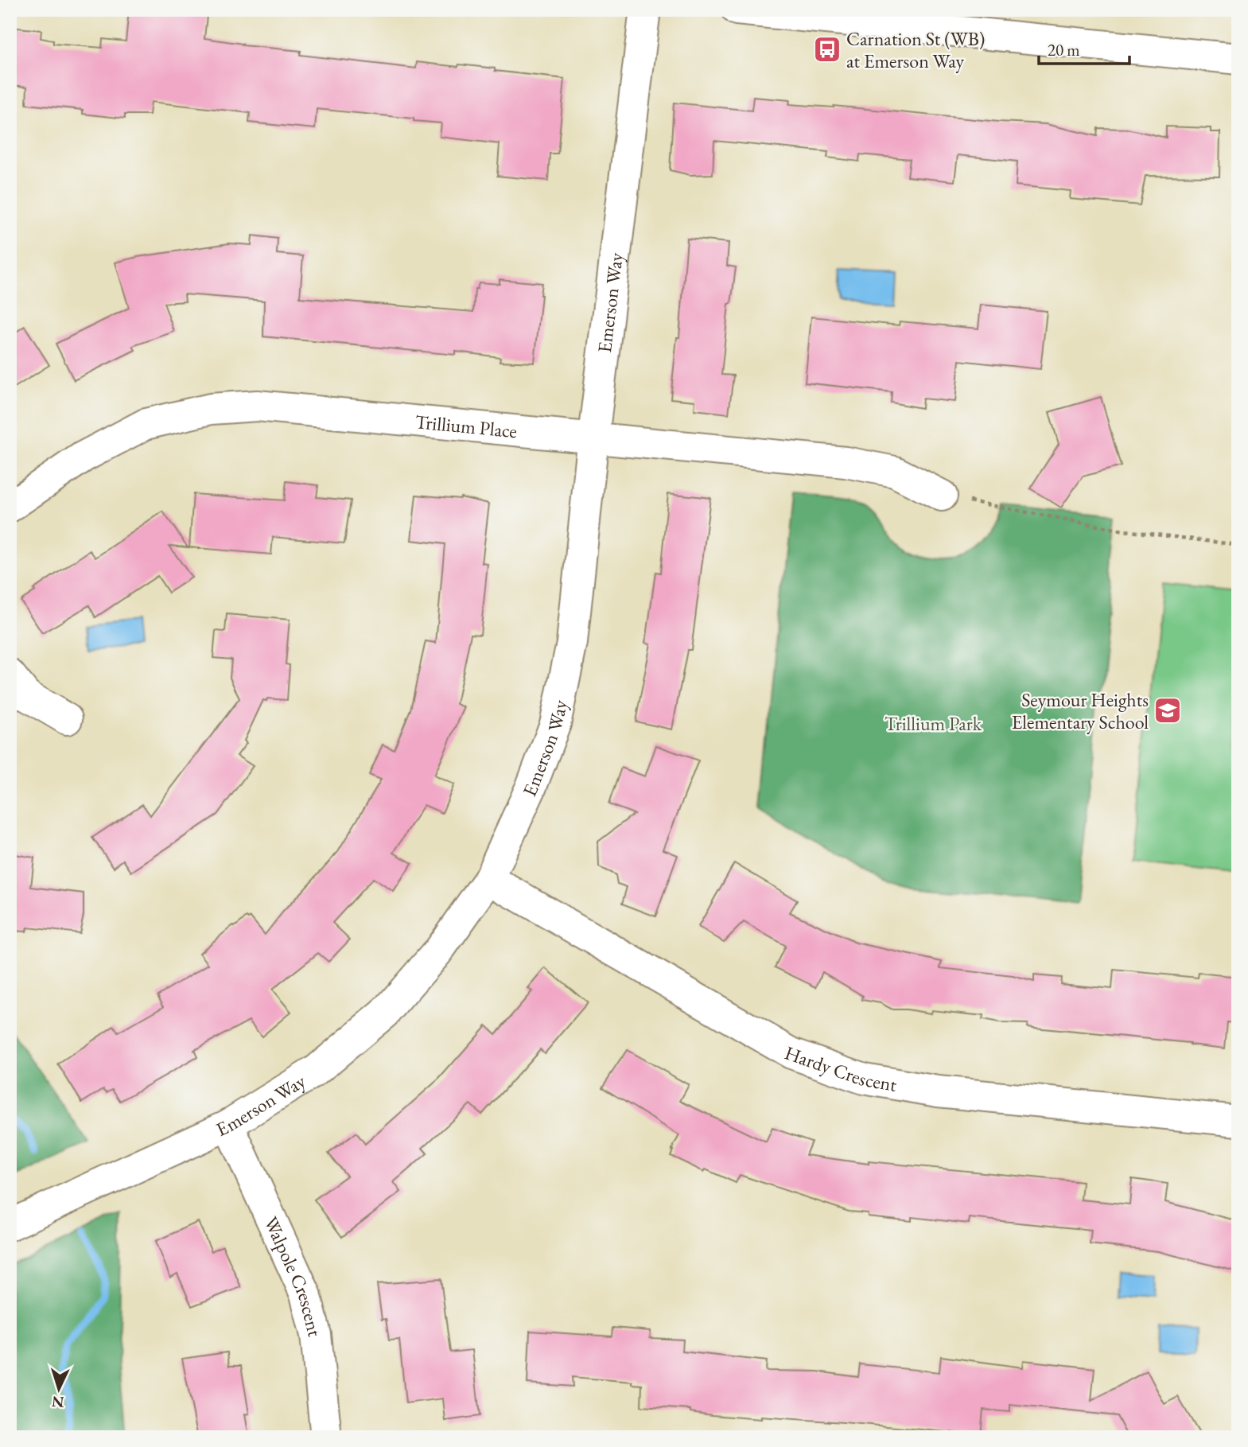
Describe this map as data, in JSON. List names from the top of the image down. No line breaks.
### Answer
{"streets":{"street":["Emerson Way","Trillium Place","Hardy Crescent","Walpole Crescent"]},"crossings":[["Emerson Way","Trillium Place"],["Emerson Way","Hardy Crescent"],["Emerson Way","Walpole Crescent"]],"parks":["Trillium Park"],"places":{"bus stop":["Carnation St (WB) at Emerson Way"],"school or university":["Seymour Heights Elementary School"]},"scale_bar":"20 m","north":"bottom"}
